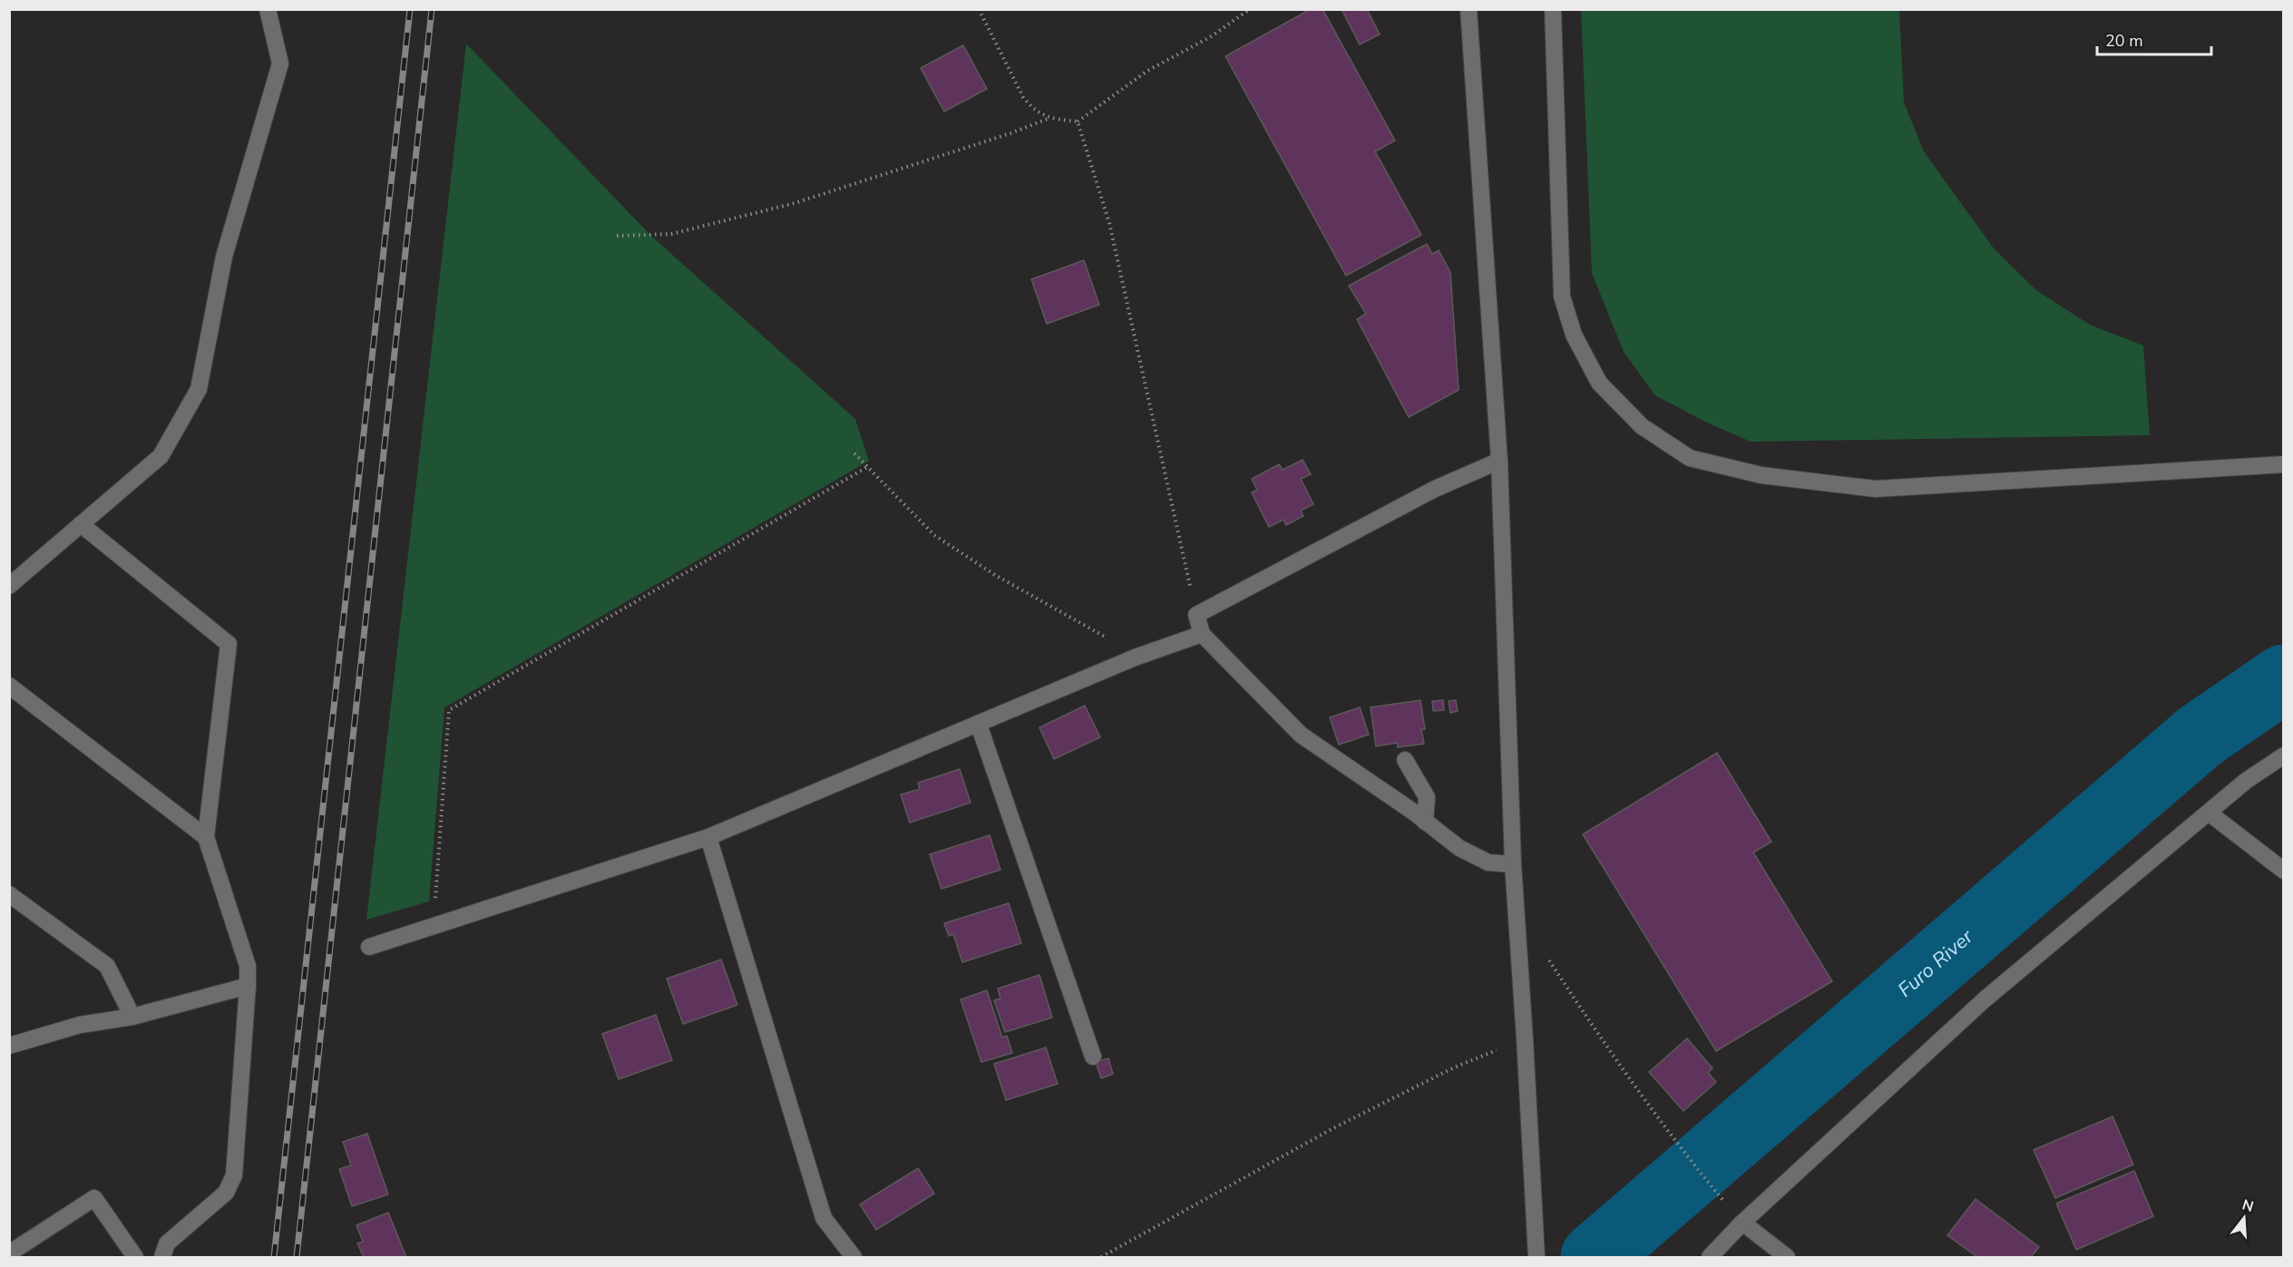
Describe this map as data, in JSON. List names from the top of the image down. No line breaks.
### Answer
{"water":["Furo River"],"scale_bar":"20 m","north":"top"}
